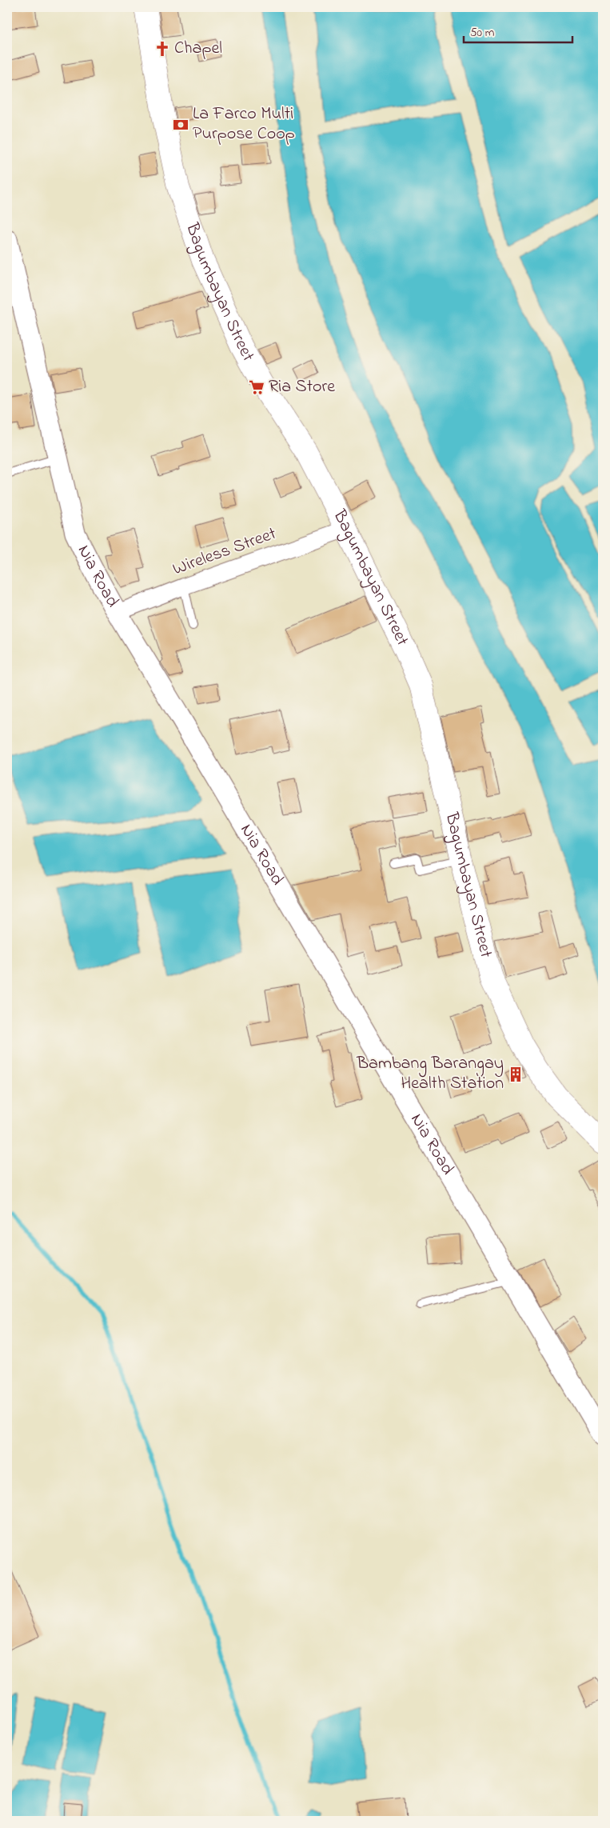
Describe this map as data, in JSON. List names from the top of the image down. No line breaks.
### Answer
{"streets":{"main road":["Bagumbayan Street"],"street":["Wireless Street","Nia Road"]},"crossings":[["Bagumbayan Street","Wireless Street"],["Wireless Street","Nia Road"]],"places":{"church":["Chapel"],"bank":["La Farco Multi Purpose Coop"],"supermarket":["Ria Store"],"building":["Bambang Barangay Health Station"]},"scale_bar":"50 m"}
